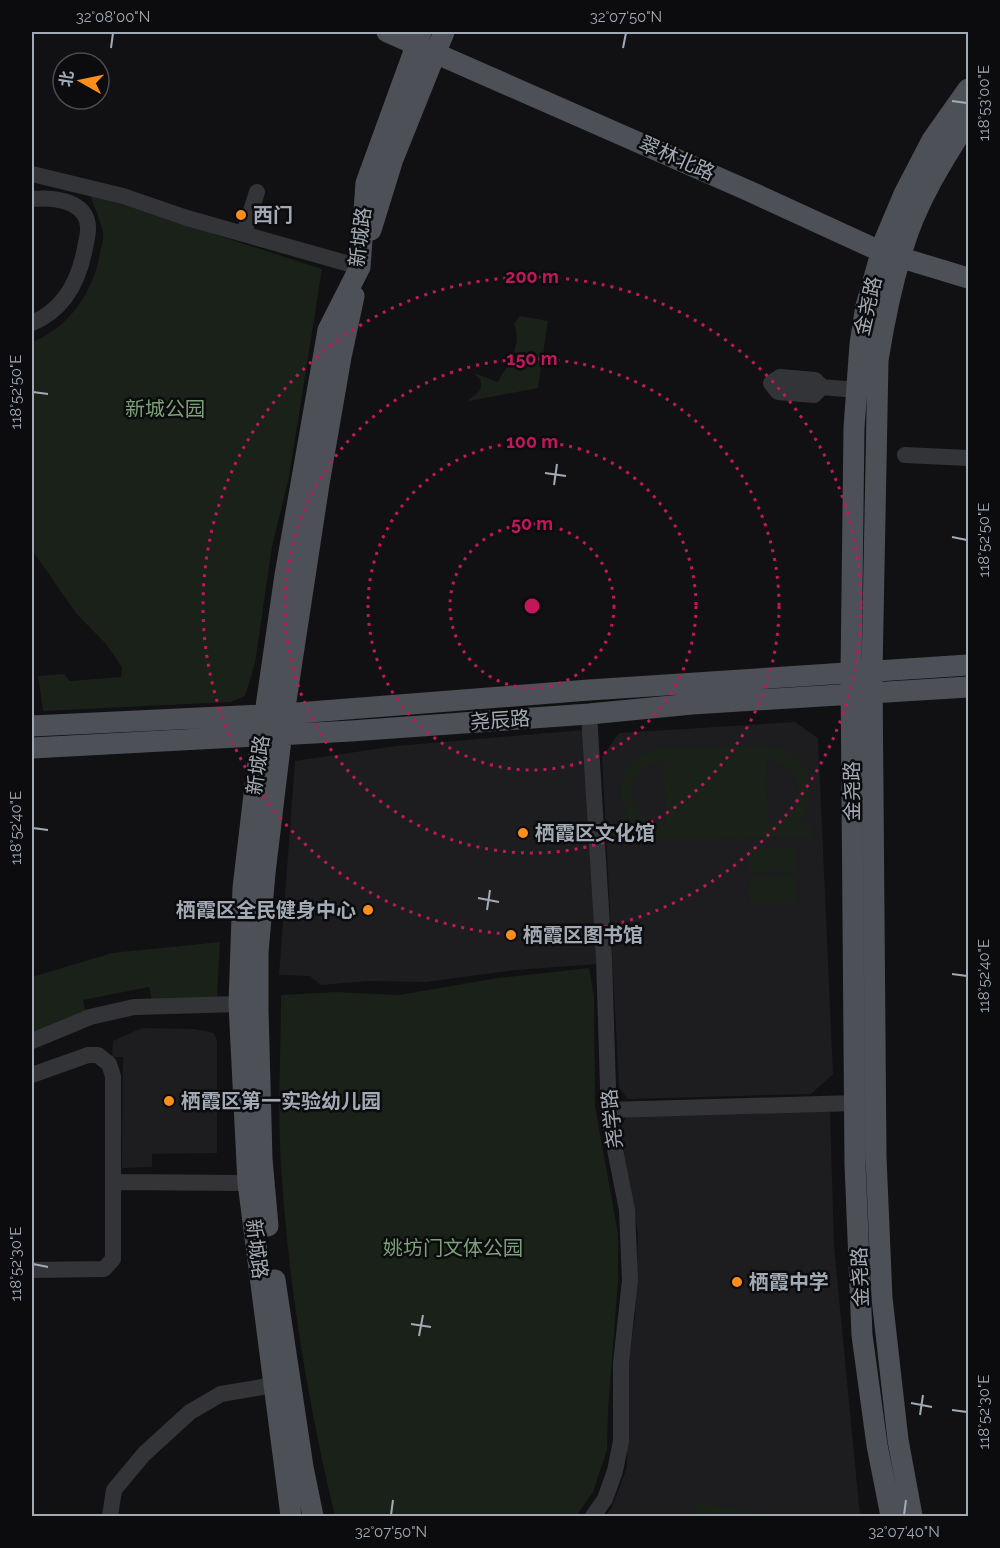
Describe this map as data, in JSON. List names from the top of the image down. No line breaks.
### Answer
{"streets":{"main road":["翠林北路","新城路","金尧路","尧辰路"],"street":["尧学路"]},"crossings":[["翠林北路","新城路"],["翠林北路","金尧路"],["新城路","尧辰路"],["金尧路","尧辰路"],["尧辰路","尧学路"]],"parks":["新城公园","姚坊门文体公园"],"places":["西门","栖霞区文化馆","栖霞区全民健身中心","栖霞区图书馆","栖霞区第一实验幼儿园","栖霞中学"],"north":"left","coordinates":["32°08'00\"N","32°07'50\"N","118°53'00\"E","118°52'50\"E","118°52'40\"E","118°52'30\"E","32°07'40\"N"],"rings":["200 m","150 m","100 m","50 m"]}
